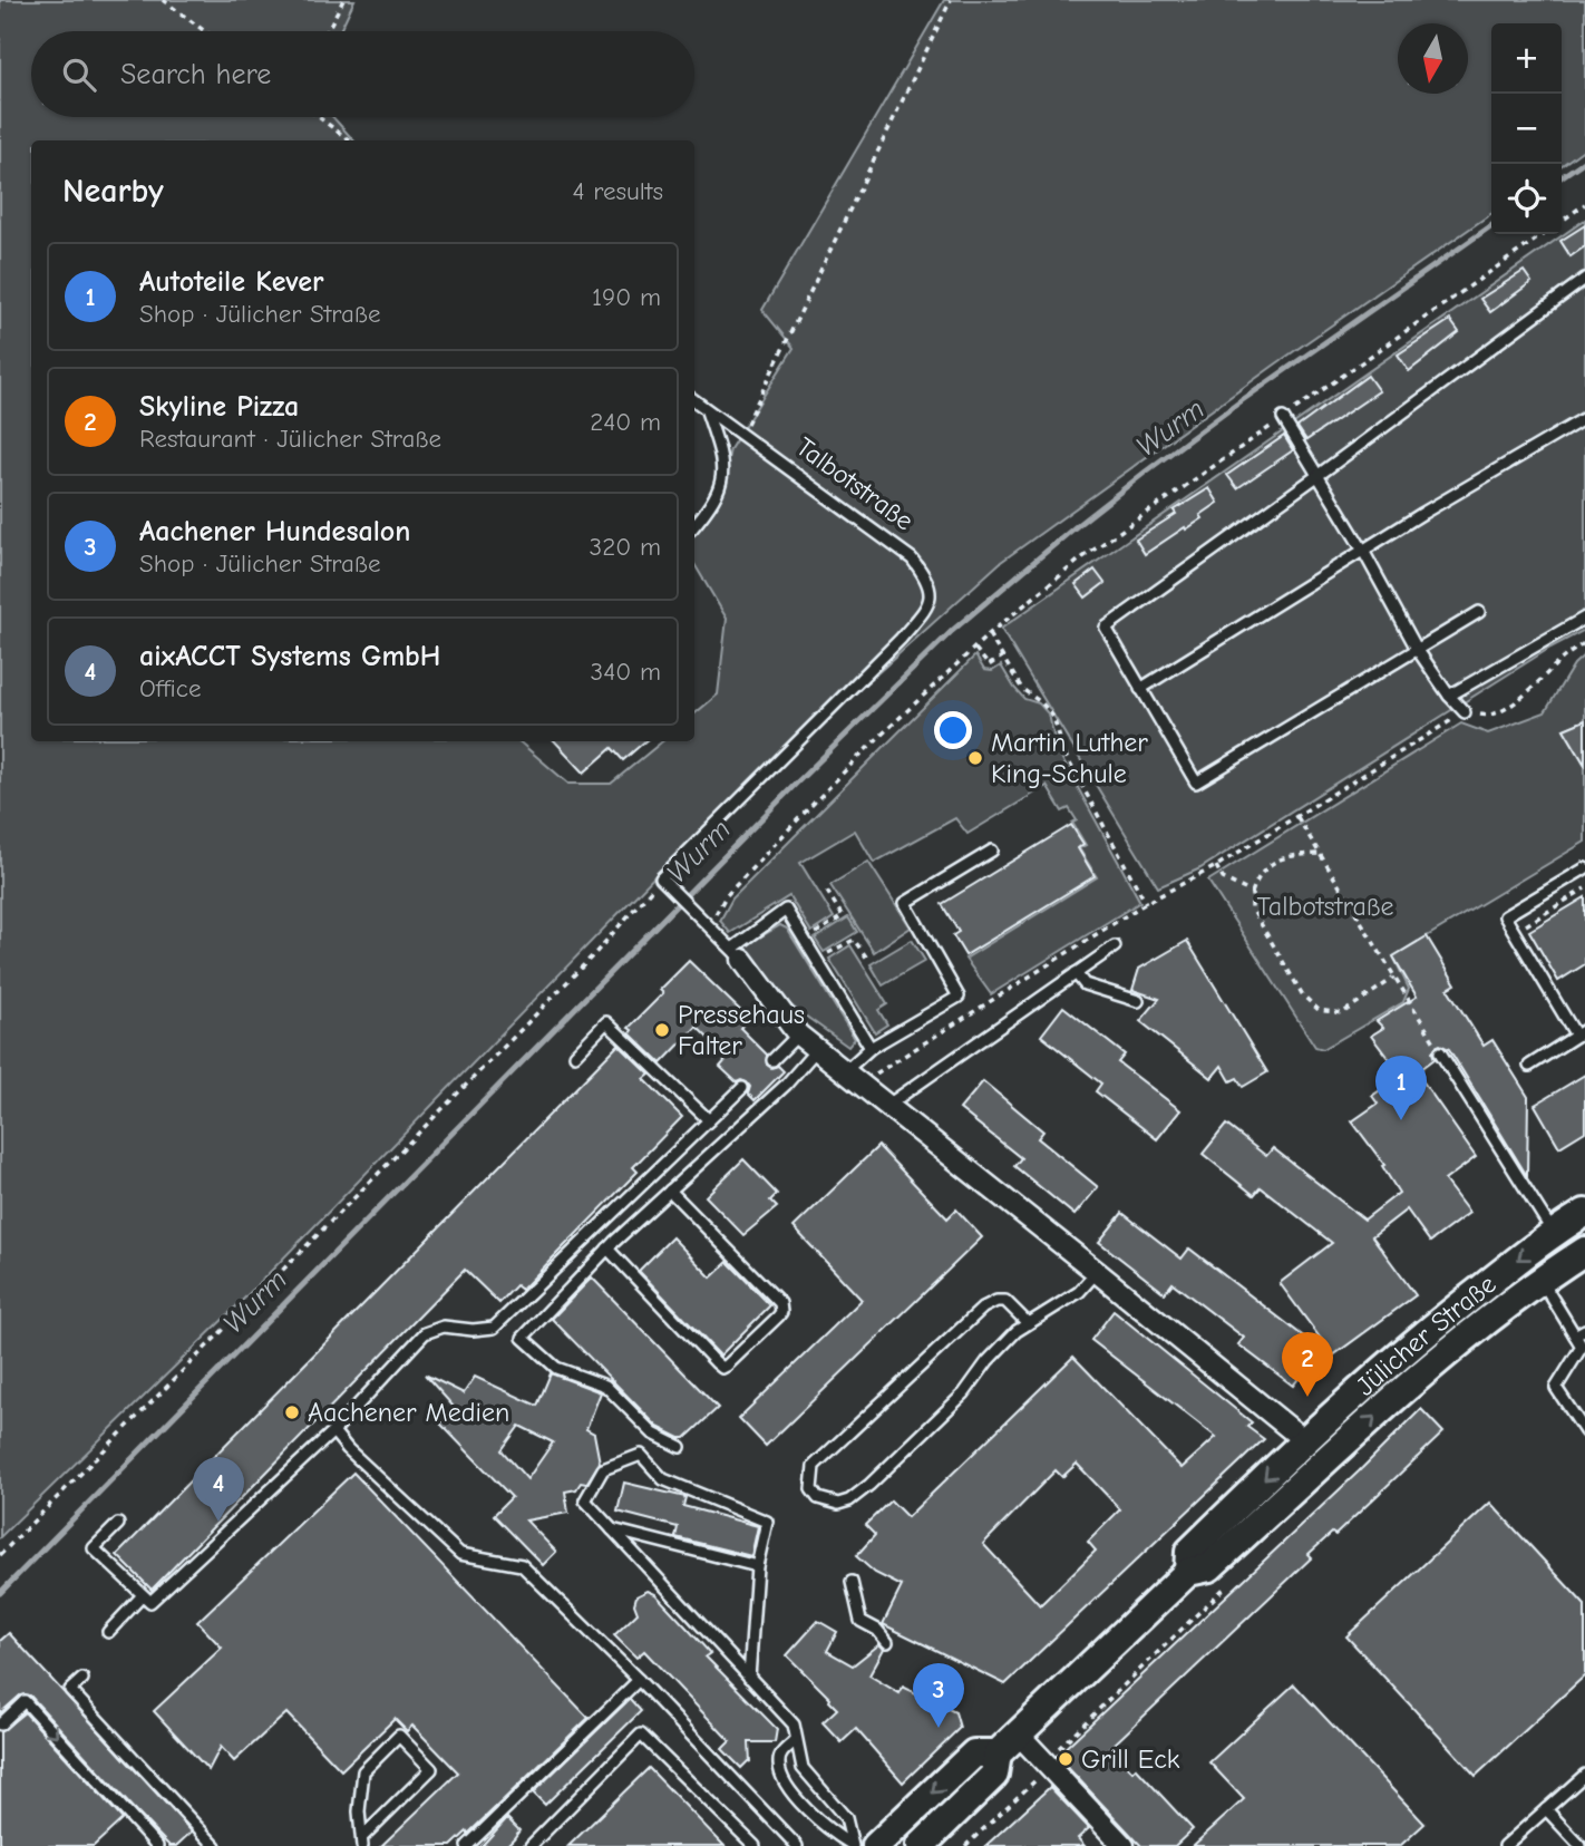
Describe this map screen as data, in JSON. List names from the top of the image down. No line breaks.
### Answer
{"streets":{"main road":["Jülicher Straße"],"lane":["Talbotstraße"]},"water":["Wurm"],"parks":["Talbotstraße"],"places":["Martin Luther King-Schule","Pressehaus Falter","Aachener Medien","Grill Eck"],"north":"bottom","page":{"map_buttons":["+","−"],"search":"Search here","heading":["Nearby","4 results"],"list":[{"mark":"1","name":"Autoteile Kever","note":"Shop · Jülicher Straße","value":"190 m"},{"mark":"2","name":"Skyline Pizza","note":"Restaurant · Jülicher Straße","value":"240 m"},{"mark":"3","name":"Aachener Hundesalon","note":"Shop · Jülicher Straße","value":"320 m"},{"mark":"4","name":"aixACCT Systems GmbH","note":"Office","value":"340 m"}],"pins":["1","2","4","3"]}}
